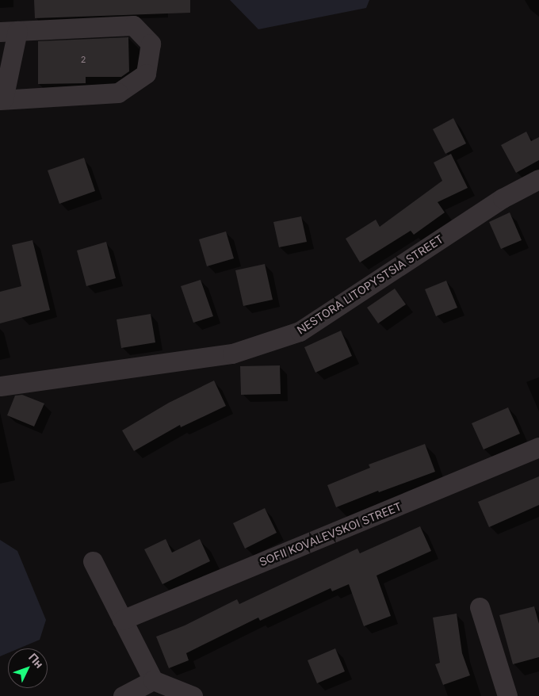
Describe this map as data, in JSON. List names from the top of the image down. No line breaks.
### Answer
{"streets":{"street":["NESTORA LITOPYSTSIA STREET","SOFII KOVALEVSKOI STREET"]},"house_numbers":["2"],"north":"top right"}
